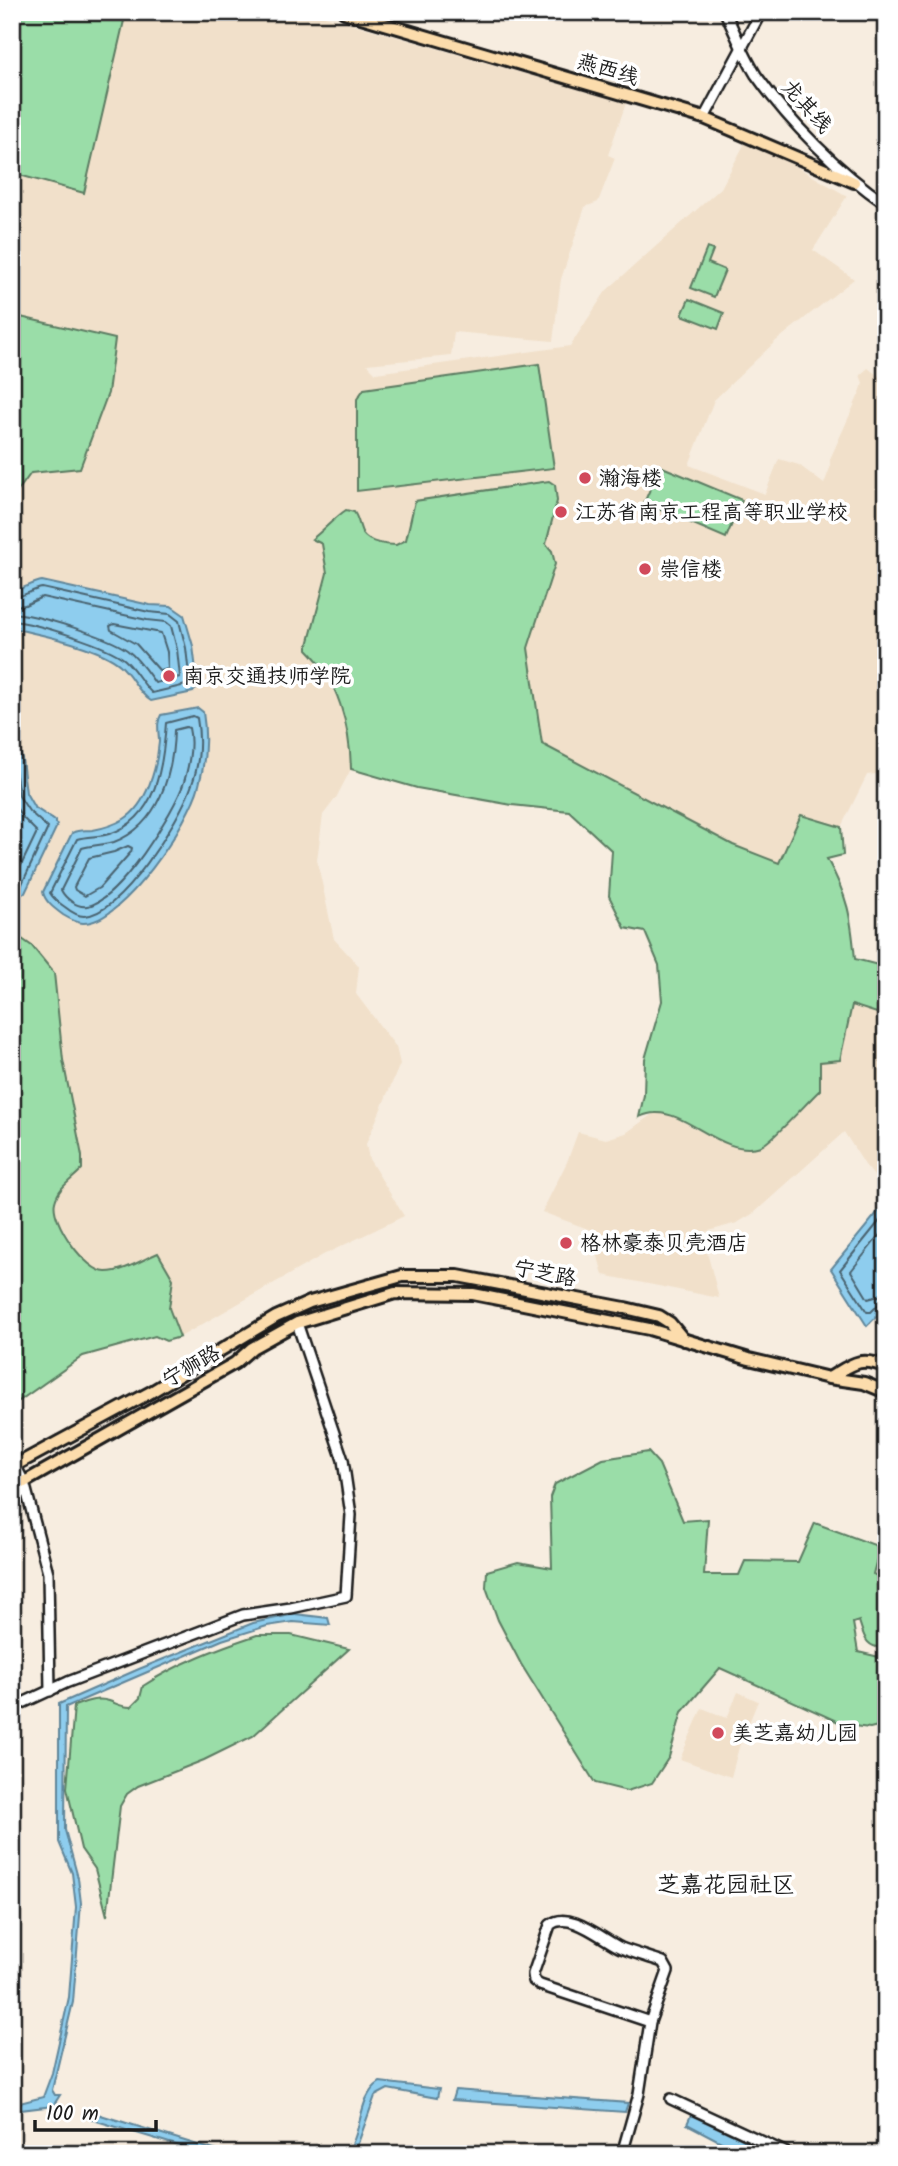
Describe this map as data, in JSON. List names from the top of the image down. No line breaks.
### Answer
{"streets":{"main road":["燕西线","宁芝路","宁狮路"],"street":["龙其线"]},"crossings":[["燕西线","龙其线"],["宁芝路","宁狮路"]],"districts":["芝嘉花园社区"],"places":["瀚海楼","江苏省南京工程高等职业学校","崇信楼","南京交通技师学院","格林豪泰贝壳酒店","美芝嘉幼儿园"],"scale_bar":"100 m"}
